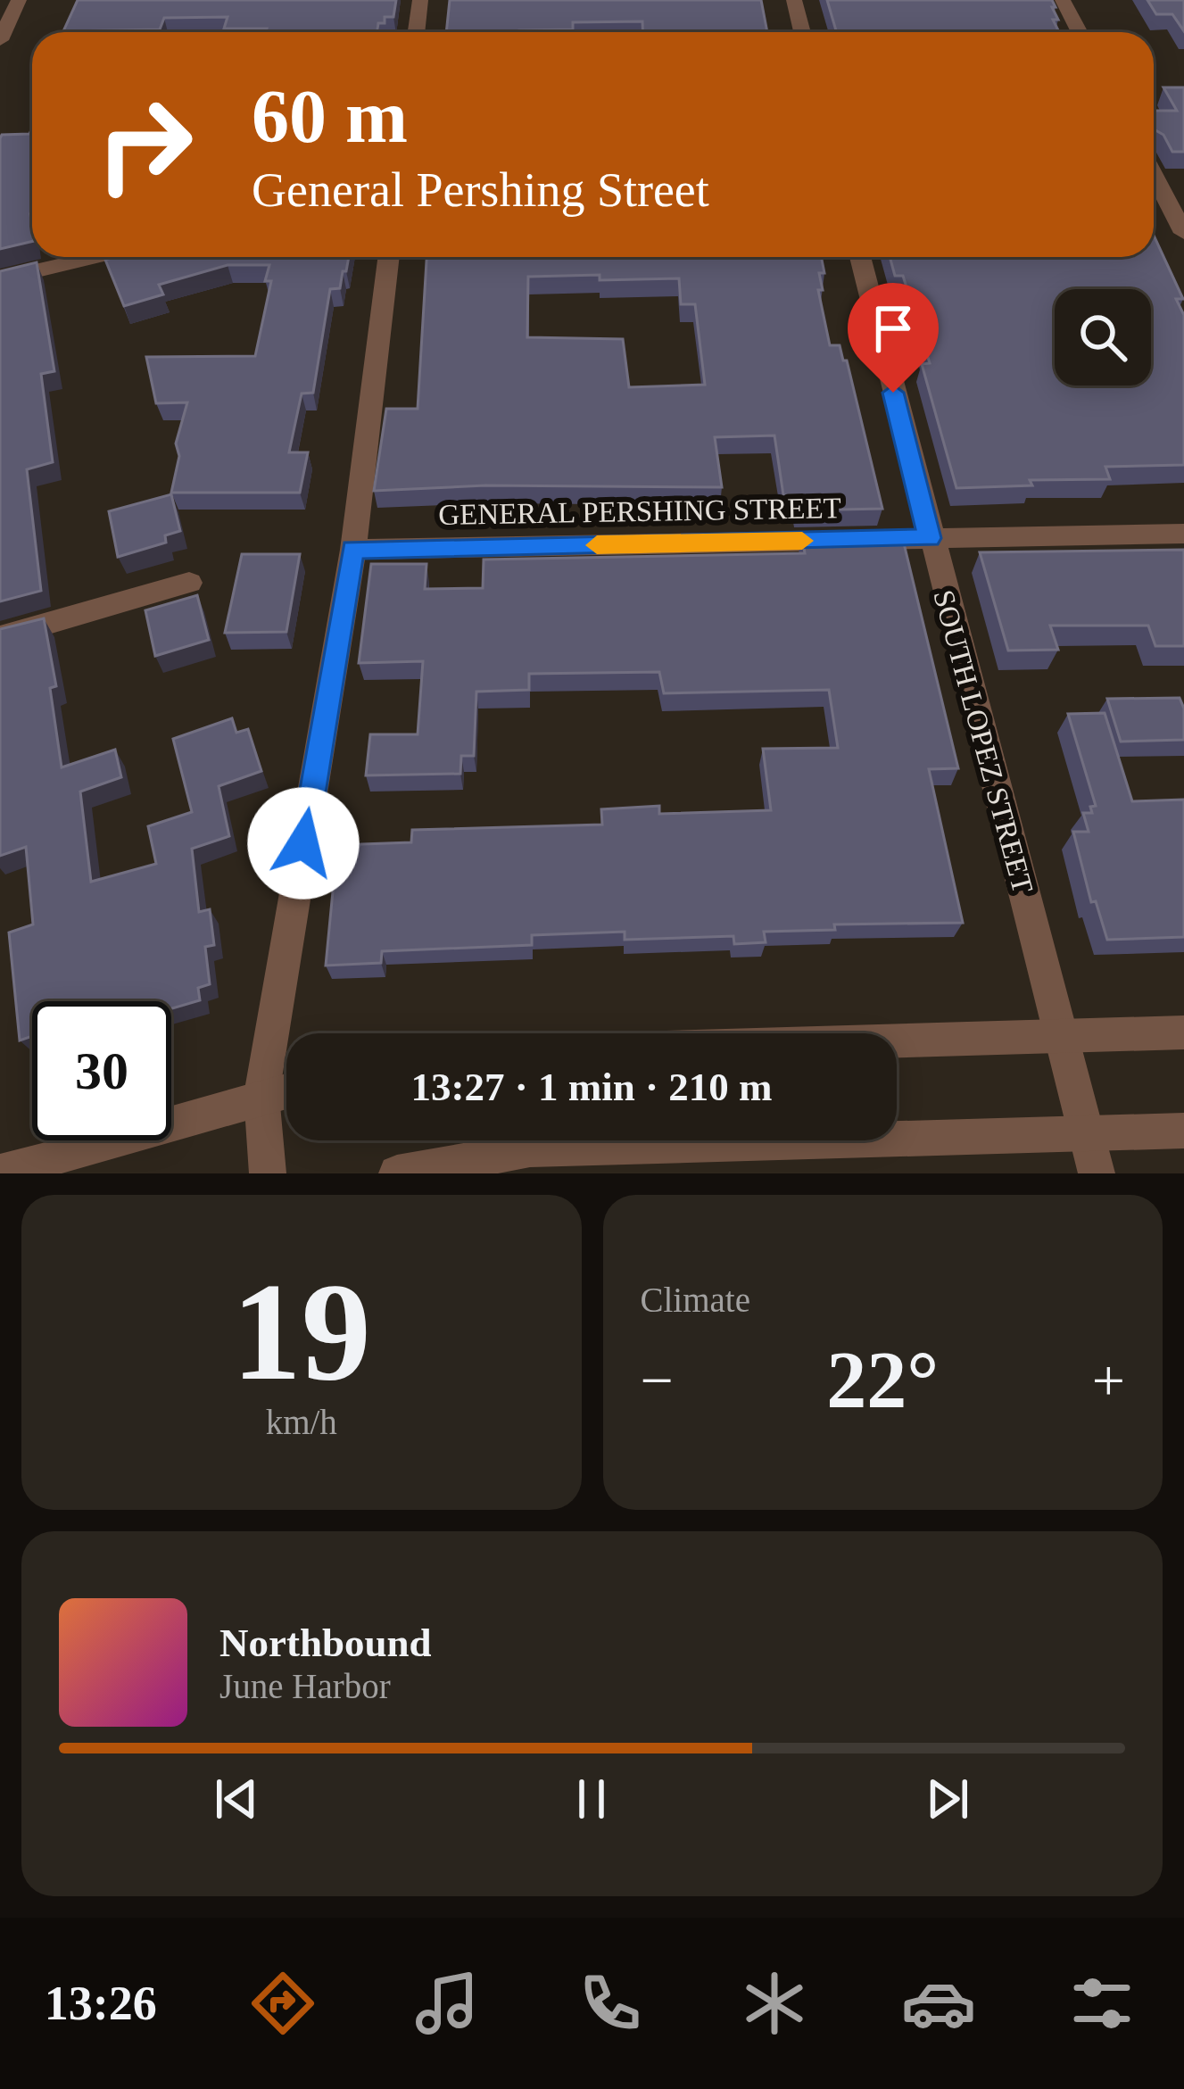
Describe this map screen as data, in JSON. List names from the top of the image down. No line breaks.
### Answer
{"streets":{"street":["GENERAL PERSHING STREET","SOUTH LOPEZ STREET"]},"crossings":[["GENERAL PERSHING STREET","SOUTH LOPEZ STREET"]],"page":{"turn":["60 m","General Pershing Street"],"limit":"30","trip":"13:27 · 1 min · 210 m","tile":[["19","km/h"],"Climate"],"heat":["−","22°","+"],"song":["Northbound","June Harbor"],"tabs":"13:26"}}
